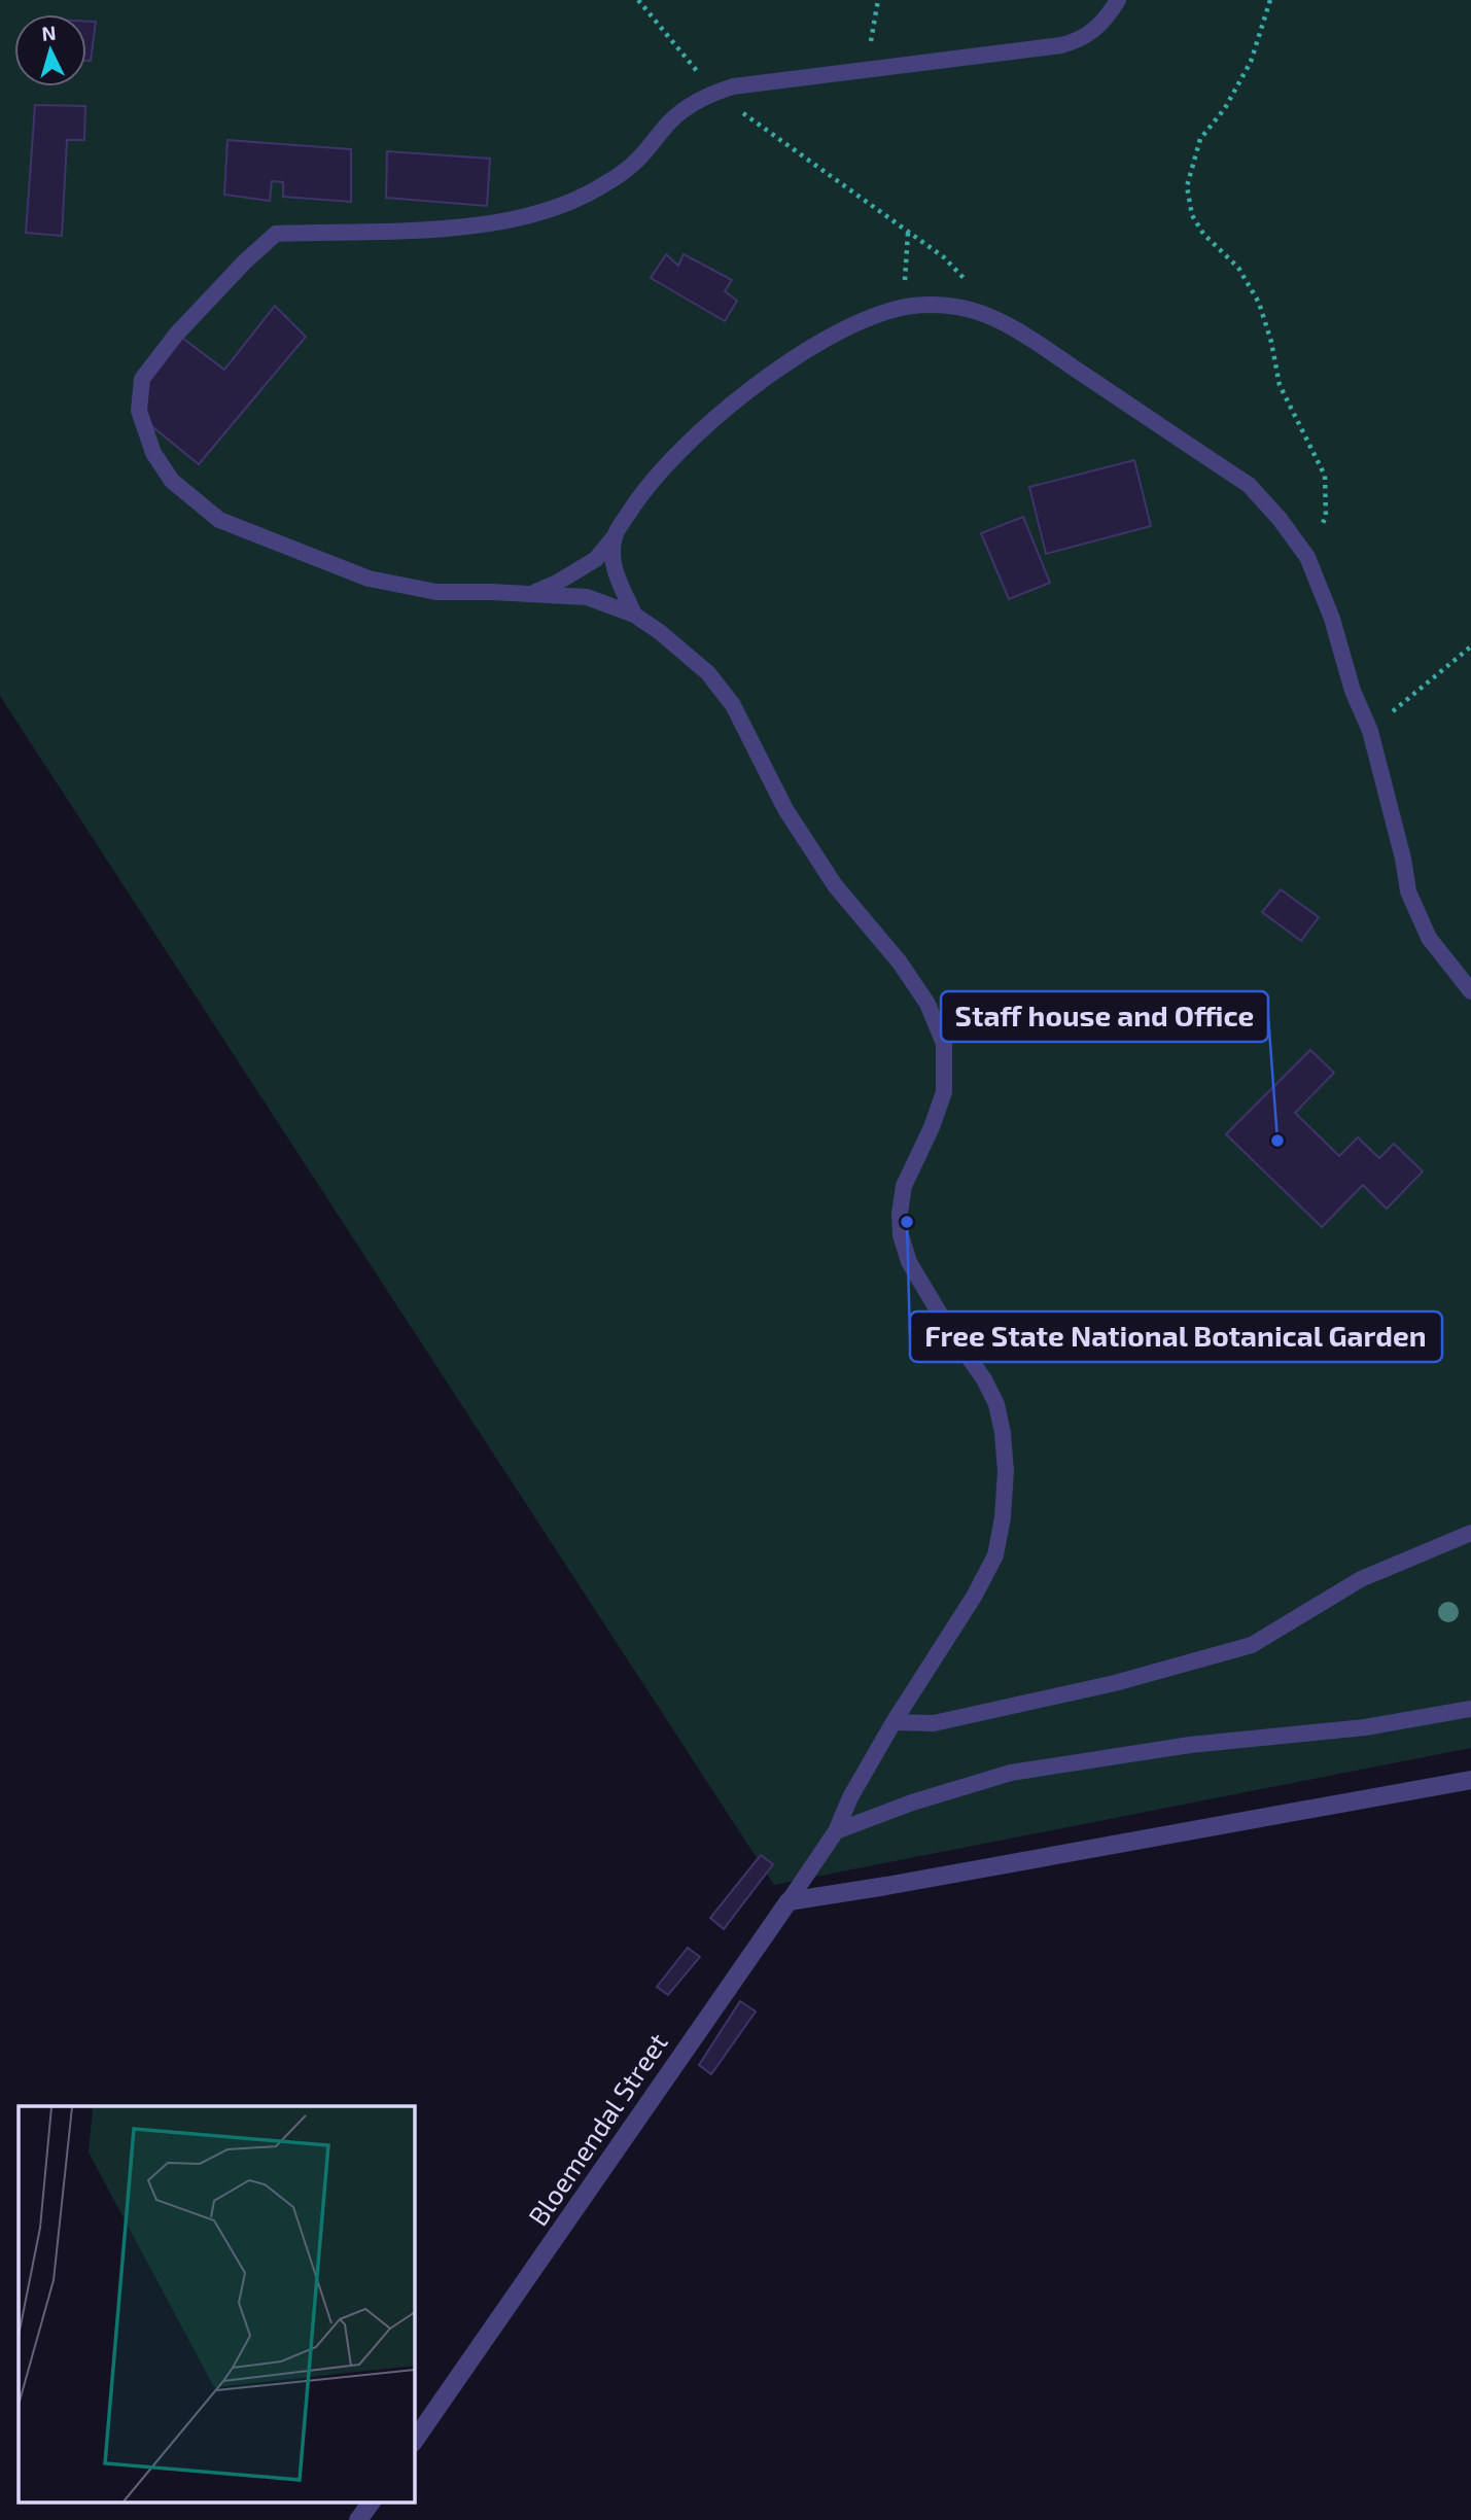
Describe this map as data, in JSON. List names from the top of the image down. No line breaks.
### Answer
{"streets":{"street":["Bloemendal Street"]},"places":["Staff house and Office","Free State National Botanical Garden"],"north":"top"}
